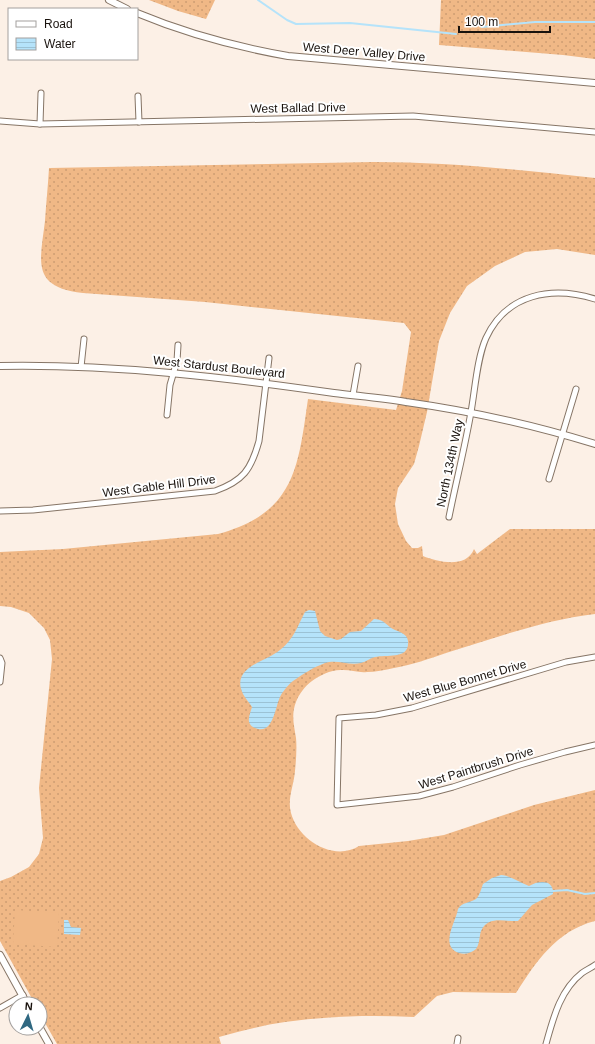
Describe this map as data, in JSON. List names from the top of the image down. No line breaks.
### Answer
{"streets":{"street":["West Deer Valley Drive","West Ballad Drive","West Stardust Boulevard","North 134th Way","West Gable Hill Drive","West Blue Bonnet Drive","West Paintbrush Drive"]},"crossings":[["West Stardust Boulevard","North 134th Way"],["West Stardust Boulevard","West Gable Hill Drive"],["West Blue Bonnet Drive","West Paintbrush Drive"]],"legend":["Road","Water"],"scale_bar":"100 m","north":"top"}
